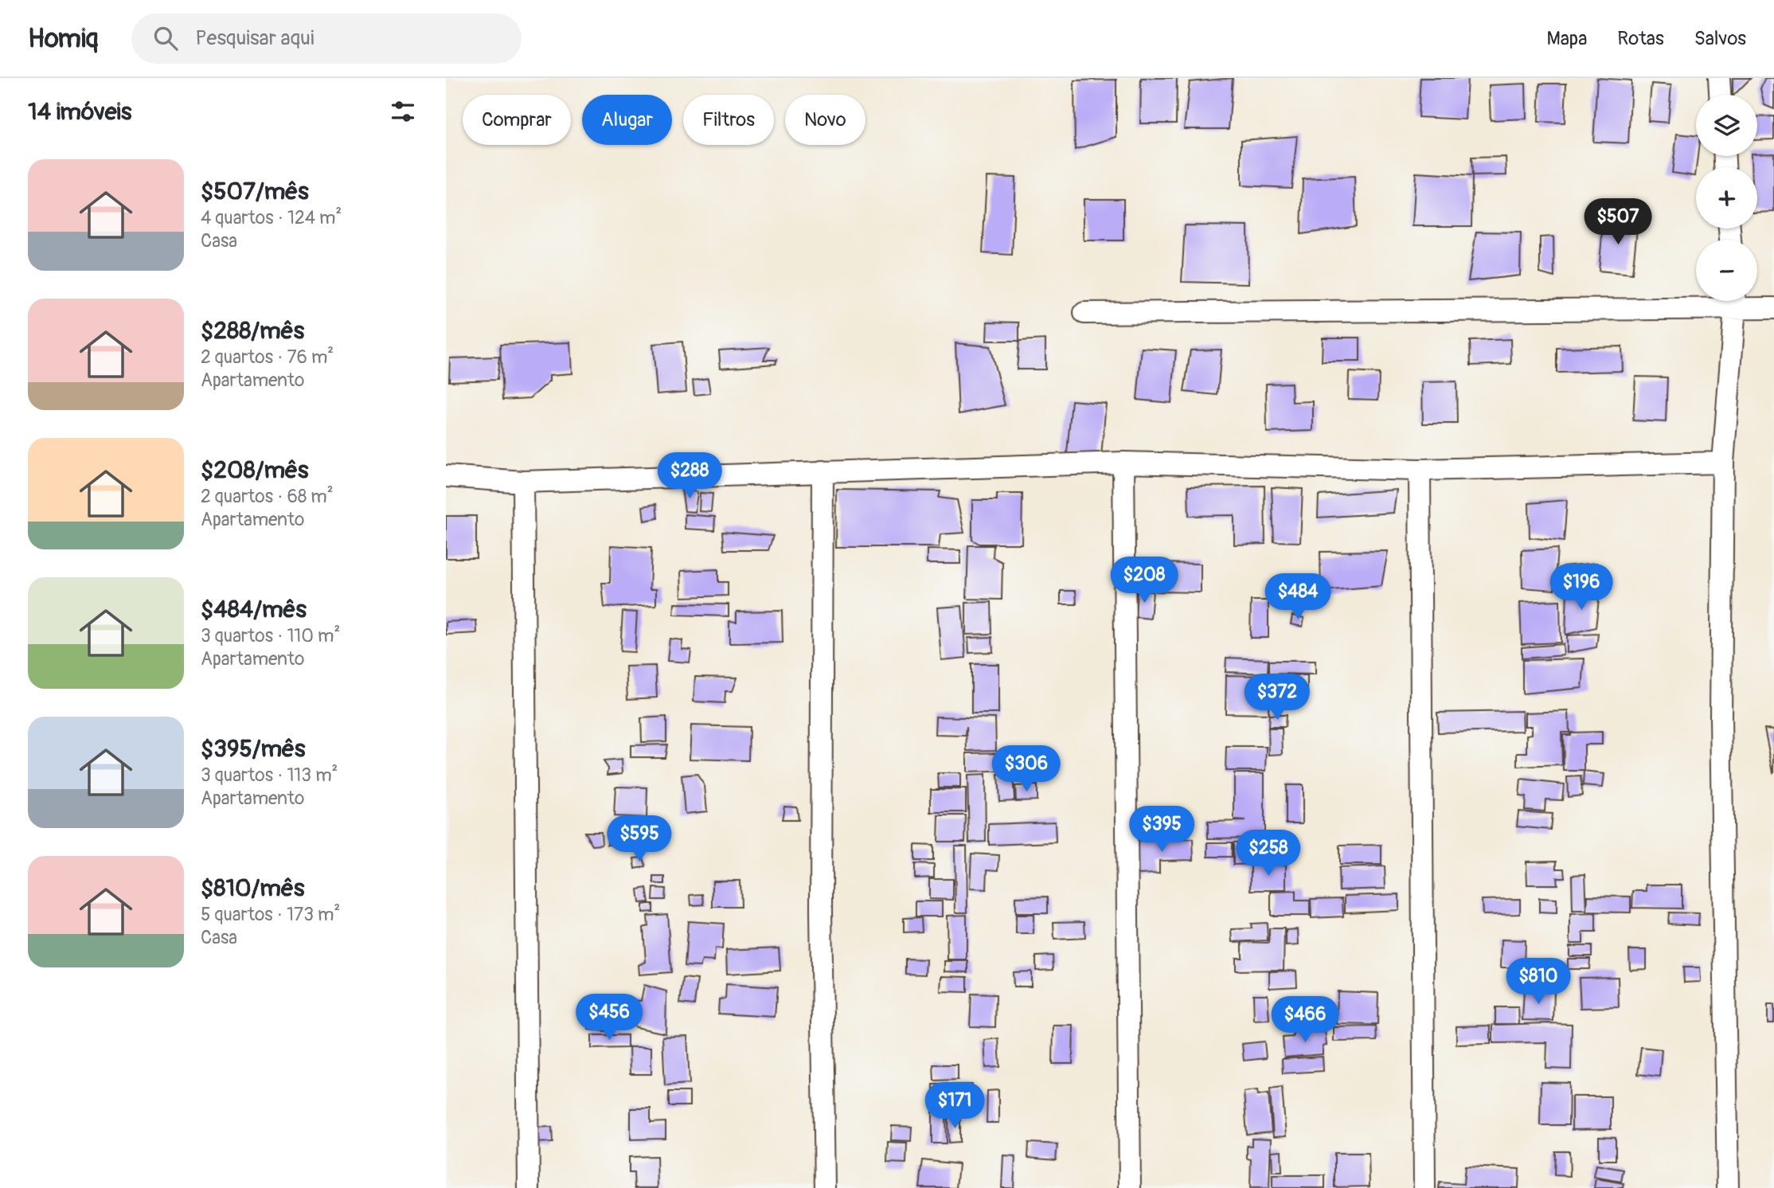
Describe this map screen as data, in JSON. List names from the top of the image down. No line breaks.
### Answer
{"page":{"header":"Homiq","search":"Pesquisar aqui","nav":["Mapa","Rotas","Salvos"],"heading":"14 imóveis","map_buttons":["+","−"],"chip":["Comprar","Alugar","Filtros","Novo"],"list":[{"name":"$507/mês","note":"4 quartos · 124 m² · Casa"},{"name":"$288/mês","note":"2 quartos · 76 m² · Apartamento"},{"name":"$208/mês","note":"2 quartos · 68 m² · Apartamento"},{"name":"$484/mês","note":"3 quartos · 110 m² · Apartamento"},{"name":"$395/mês","note":"3 quartos · 113 m² · Apartamento"},{"name":"$810/mês","note":"5 quartos · 173 m² · Casa"}],"price":["$507","$288","$208","$196","$484","$372","$306","$395","$595","$258","$810","$456","$466","$171"]}}
